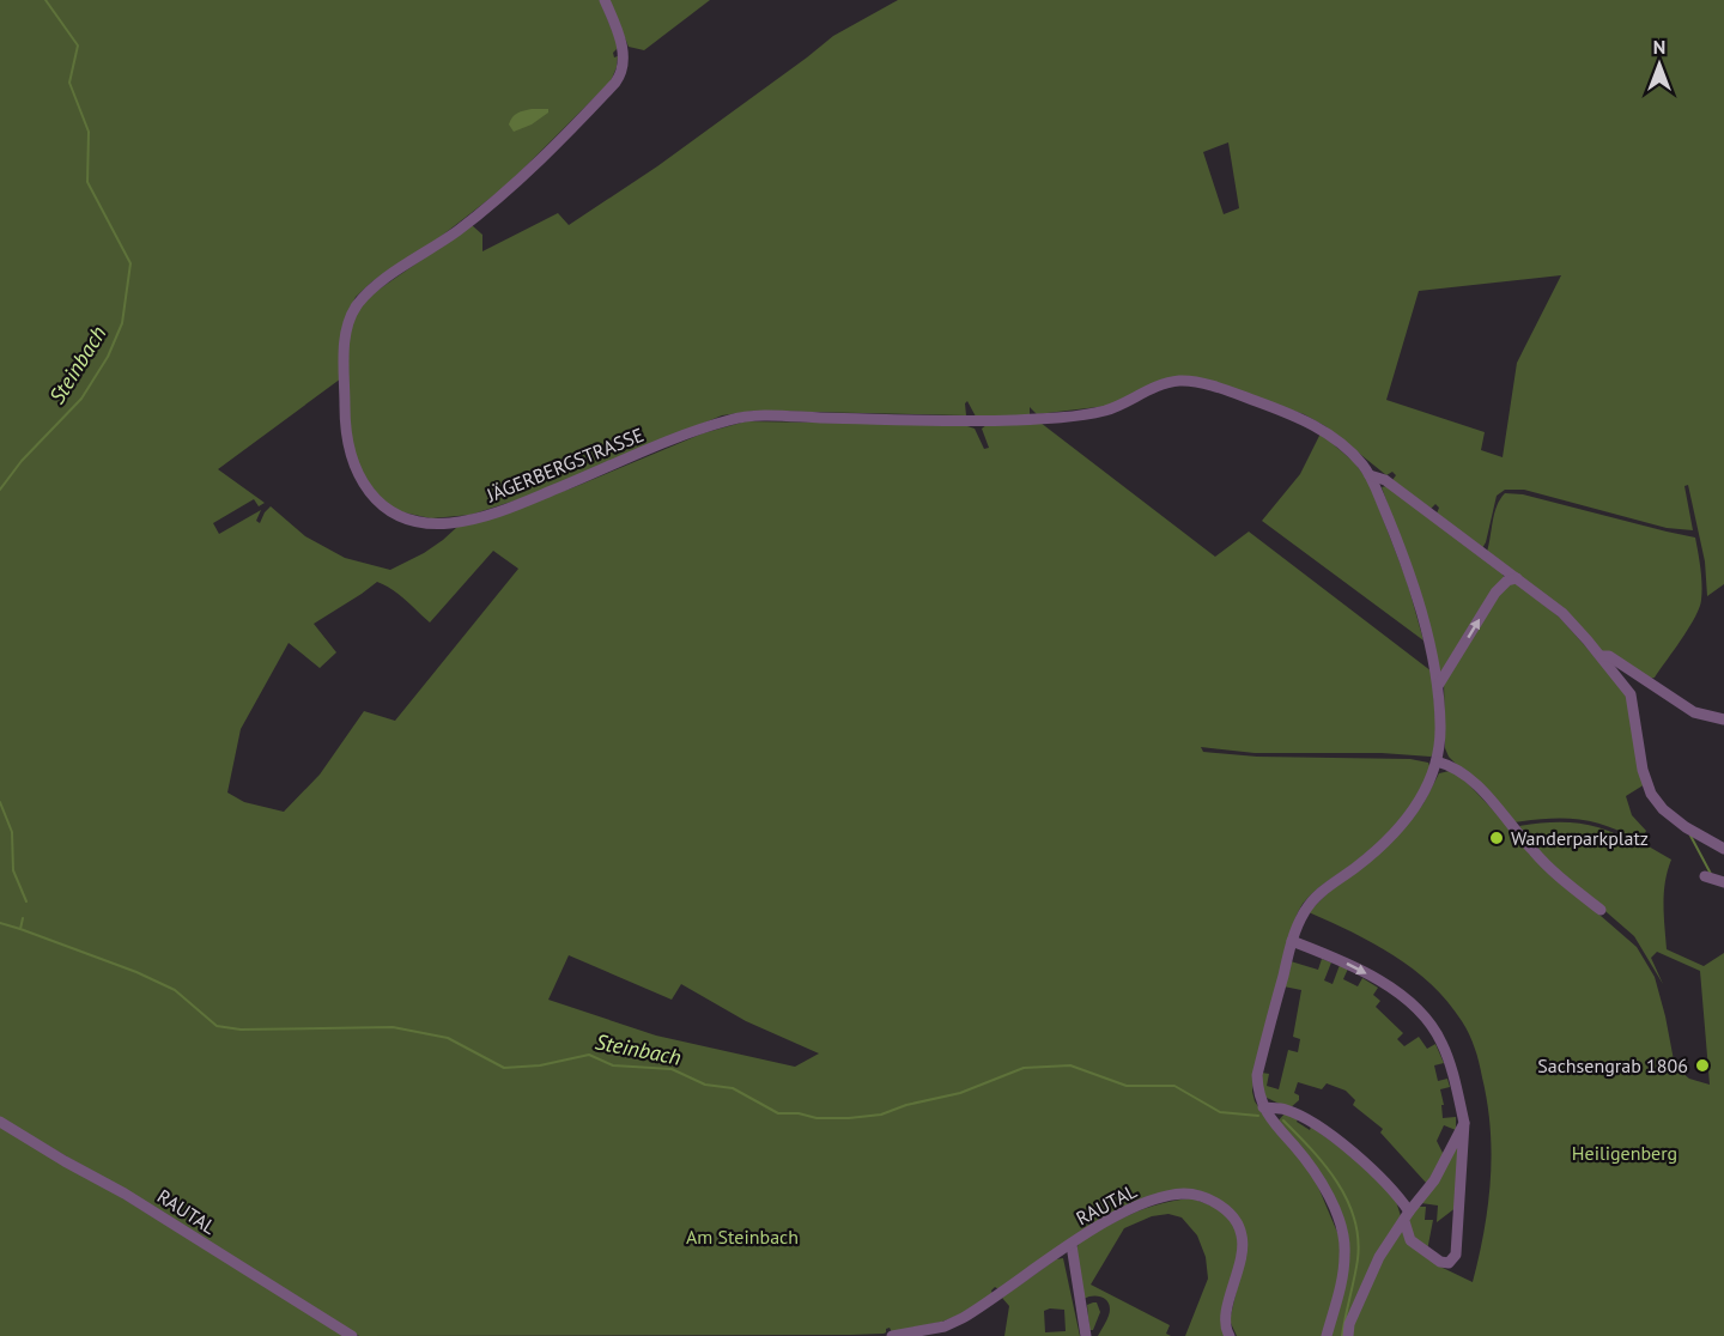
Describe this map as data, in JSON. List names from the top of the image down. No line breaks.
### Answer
{"streets":{"street":["JÄGERBERGSTRASSE","RAUTAL"]},"water":["Steinbach"],"parks":["Heiligenberg","Am Steinbach"],"places":["Wanderparkplatz","Sachsengrab 1806"],"north":"top"}
